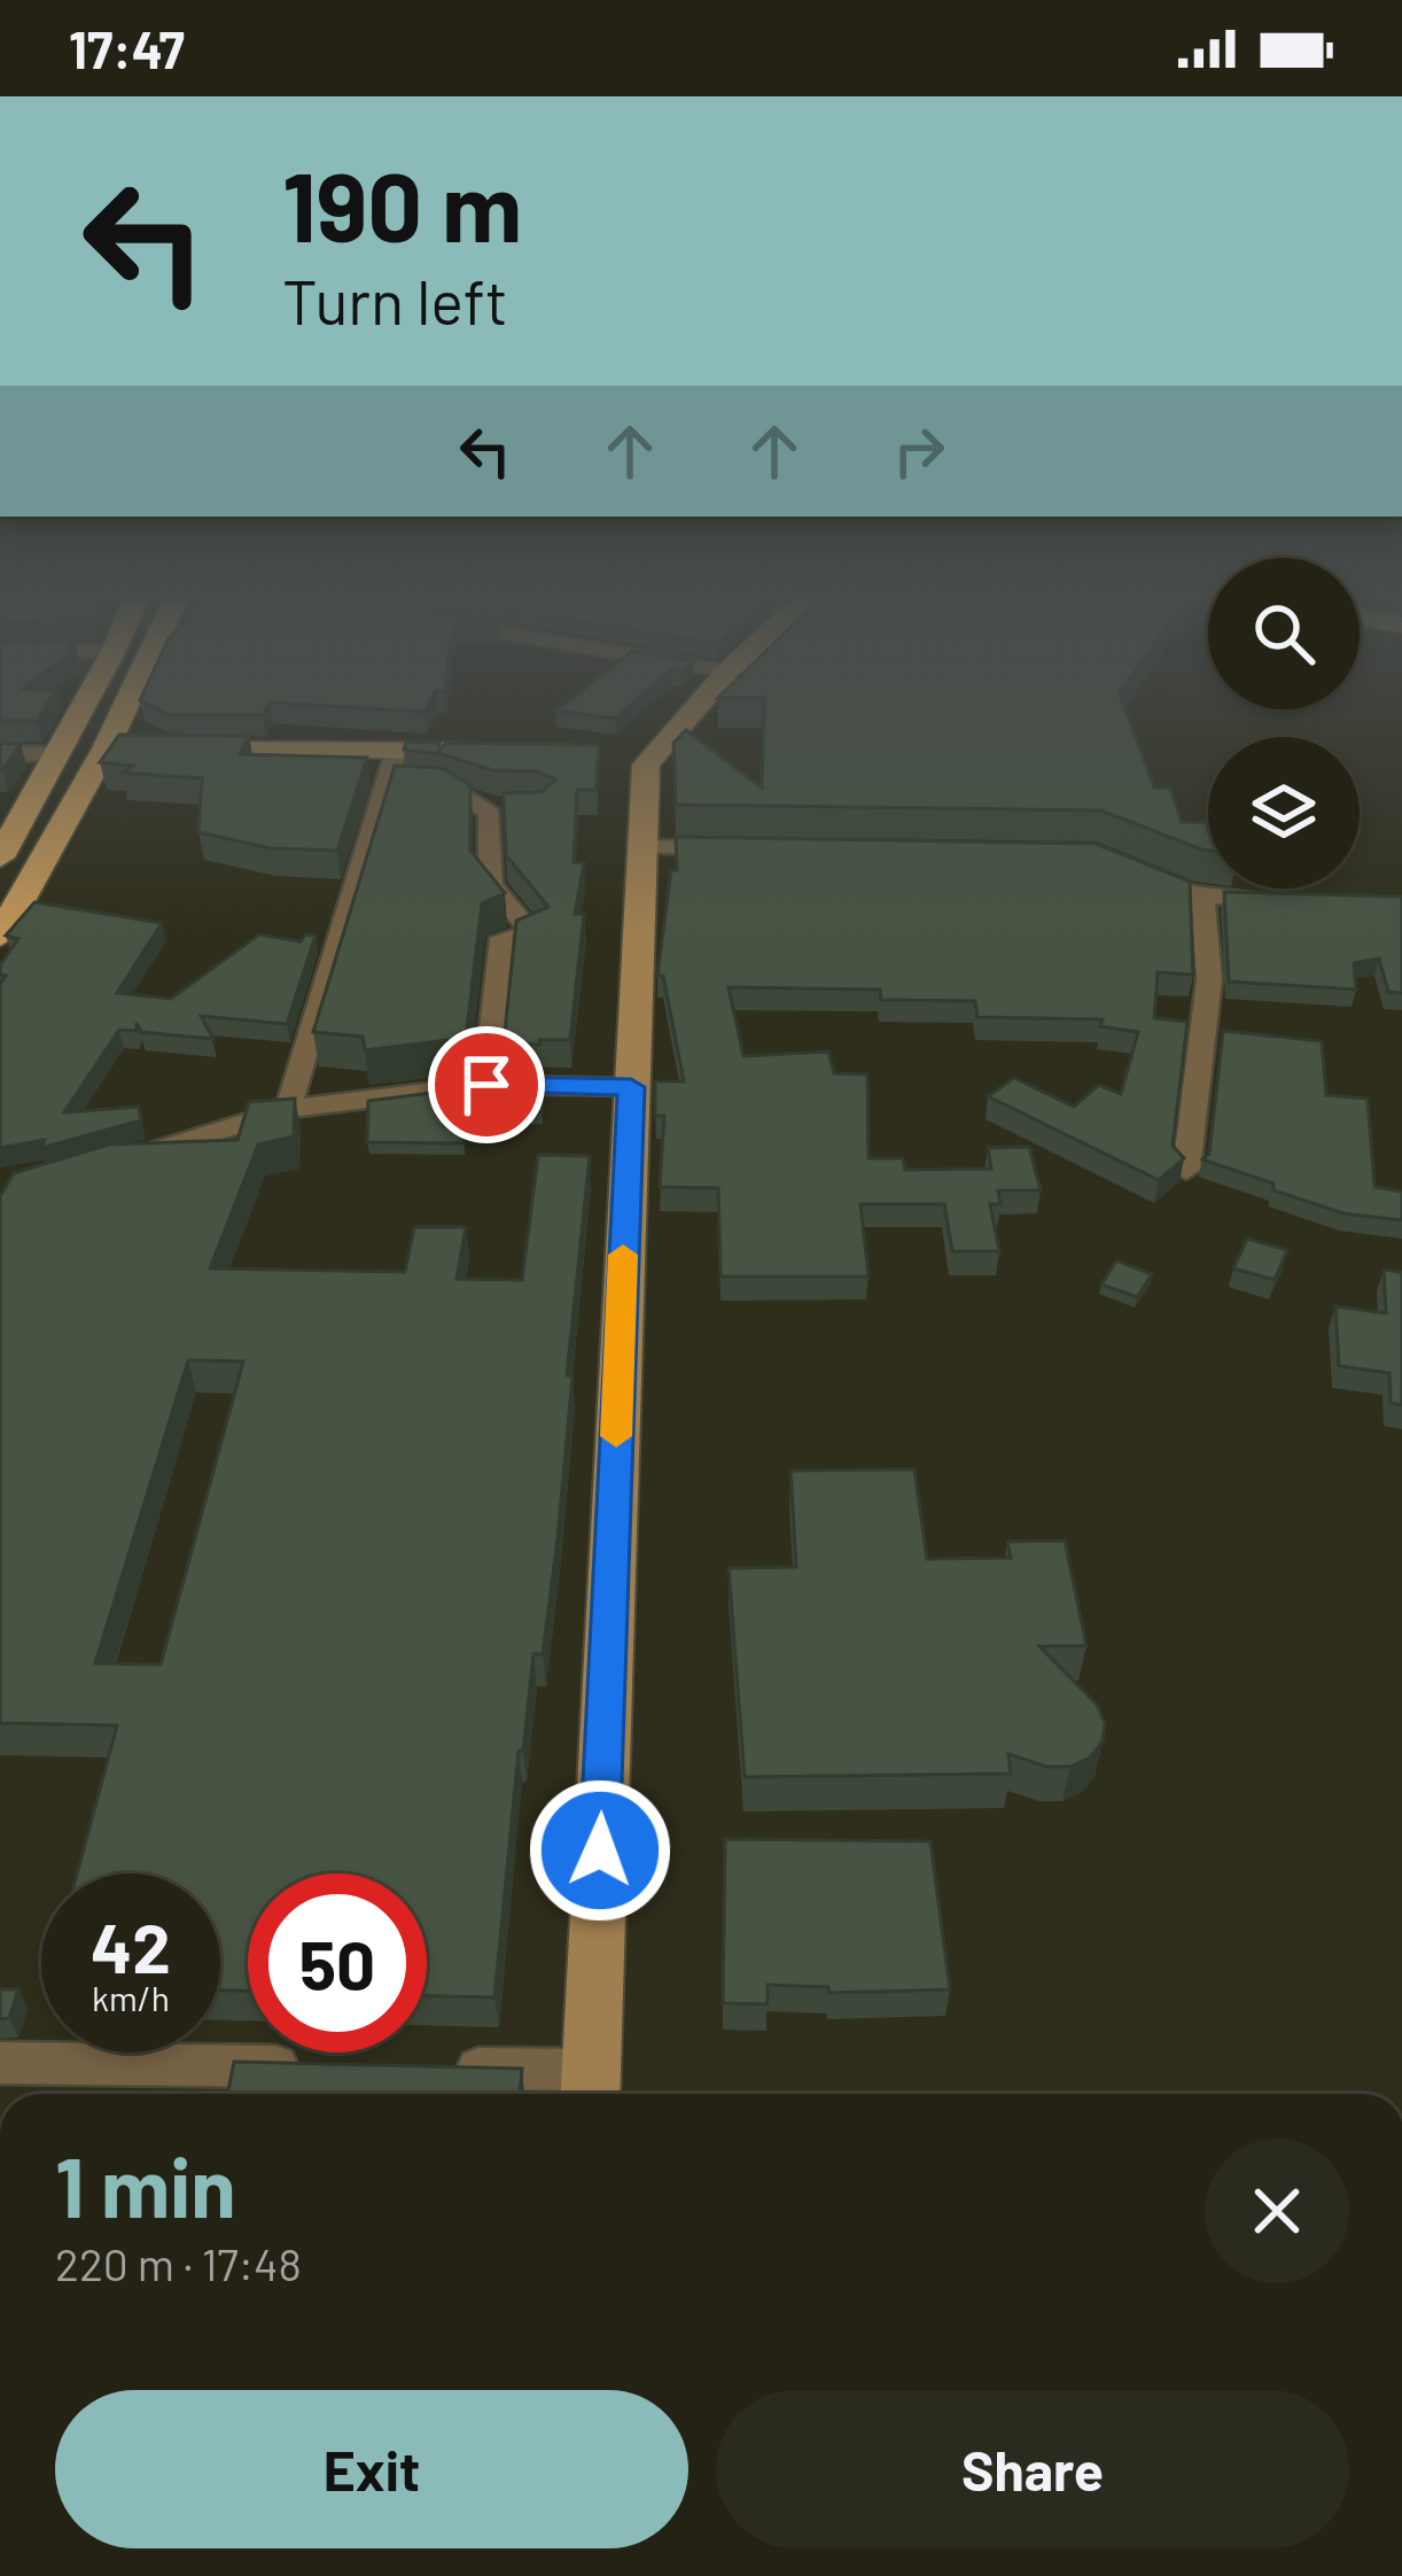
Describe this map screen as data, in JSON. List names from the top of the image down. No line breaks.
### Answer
{"page":{"status":"17:47","turn":["190 m","Turn left"],"speed":"42 km/h","limit":"50","heading":["1 min","220 m · 17:48"],"buttons":["Exit","Share"]}}
